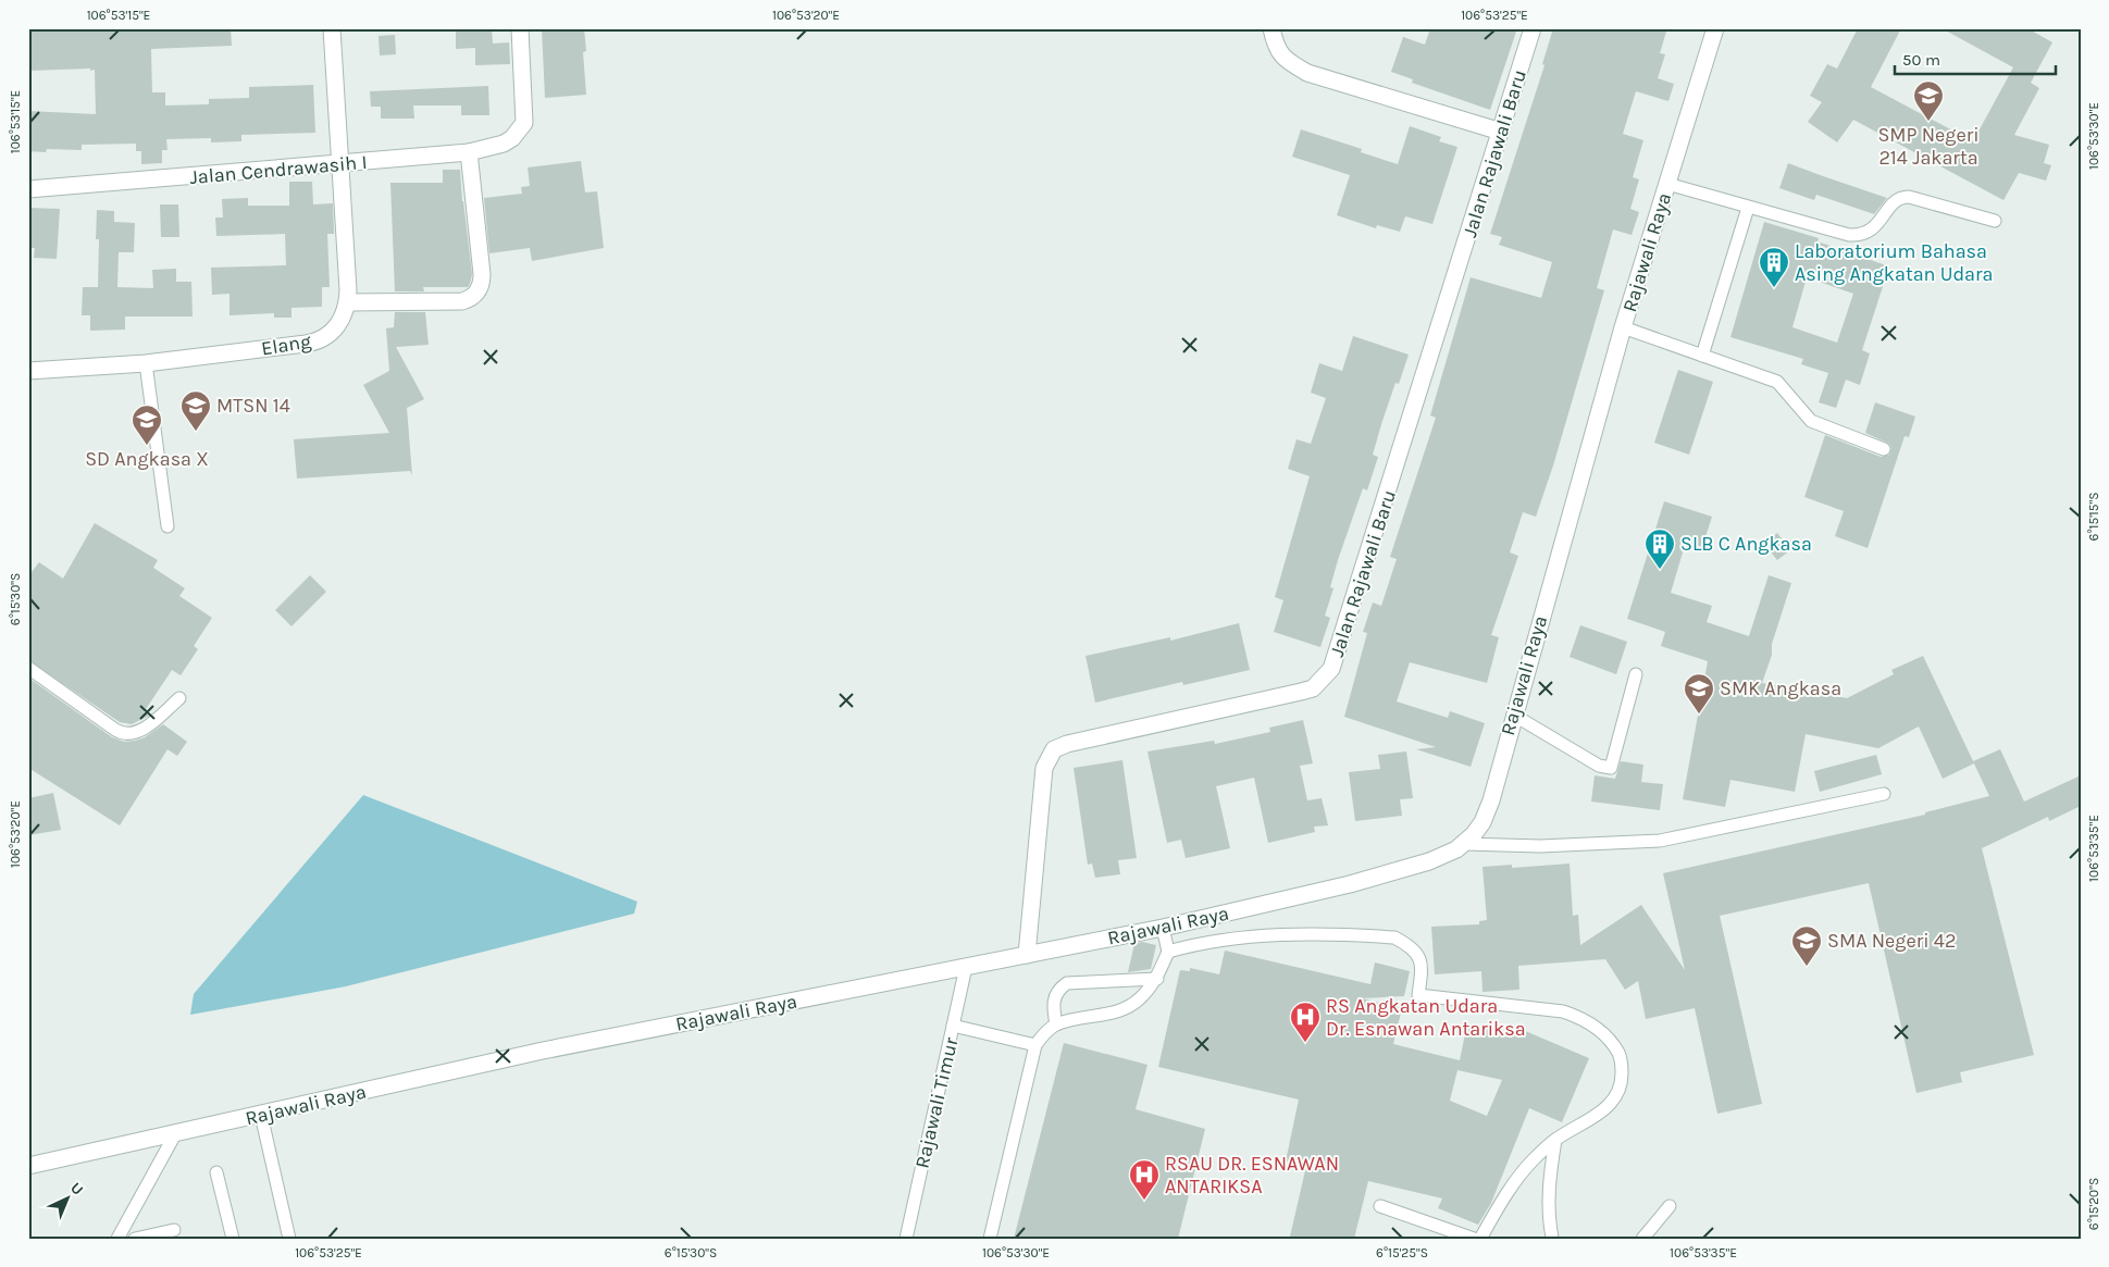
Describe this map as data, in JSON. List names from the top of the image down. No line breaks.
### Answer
{"streets":{"street":["Jalan Rajawali Baru","Jalan Cendrawasih I","Rajawali Raya","Elang"],"lane":["Rajawali Timur"]},"crossings":[["Jalan Rajawali Baru","Rajawali Raya"],["Jalan Cendrawasih I","Elang"],["Rajawali Raya","Rajawali Timur"]],"places":{"school or university":["SMP Negeri 214 Jakarta","MTSN 14","SD Angkasa X","SMK Angkasa","SMA Negeri 42"],"building":["Laboratorium Bahasa Asing Angkatan Udara","SLB C Angkasa"],"hospital":["RS Angkatan Udara Dr. Esnawan Antariksa","RSAU DR. ESNAWAN ANTARIKSA"]},"scale_bar":"50 m","north":"top right","coordinates":["106°53'15\"E","106°53'20\"E","106°53'25\"E","106°53'30\"E","6°15'15\"S","6°15'30\"S","106°53'35\"E","6°15'20\"S","6°15'25\"S"]}
